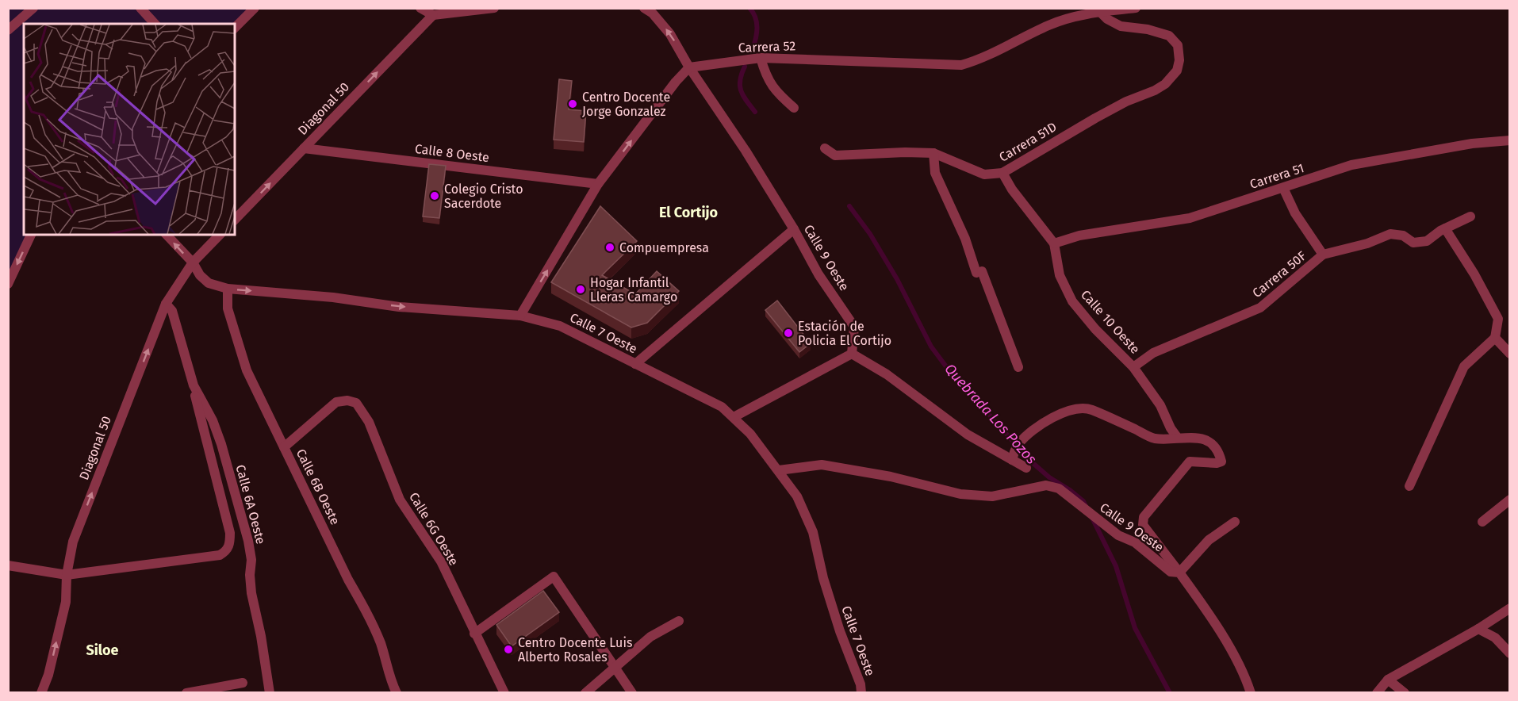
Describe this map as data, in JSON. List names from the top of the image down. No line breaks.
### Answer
{"streets":{"street":["Carrera 52","Diagonal 50","Carrera 51D","Calle 8 Oeste","Carrera 51","Calle 9 Oeste","Carrera 50F","Calle 10 Oeste","Calle 7 Oeste","Calle 6B Oeste","Calle 6A Oeste","Calle 6G Oeste"]},"crossings":[["Carrera 52","Carrera 51D"],["Carrera 52","Calle 9 Oeste"],["Diagonal 50","Calle 8 Oeste"],["Diagonal 50","Calle 7 Oeste"],["Diagonal 50","Calle 6A Oeste"],["Carrera 51D","Calle 10 Oeste"],["Carrera 51","Calle 10 Oeste"],["Calle 9 Oeste","Calle 10 Oeste"],["Calle 9 Oeste","Calle 7 Oeste"],["Carrera 50F","Calle 10 Oeste"],["Calle 7 Oeste","Calle 6B Oeste"],["Calle 6B Oeste","Calle 6G Oeste"]],"one_way":["Diagonal 50"],"districts":["El Cortijo","Siloe"],"water":["Quebrada Los Pozos"],"places":["Centro Docente Jorge Gonzalez","Colegio Cristo Sacerdote","Compuempresa","Hogar Infantil Lleras Camargo","Estación de Policia El Cortijo","Centro Docente Luis Alberto Rosales"]}
